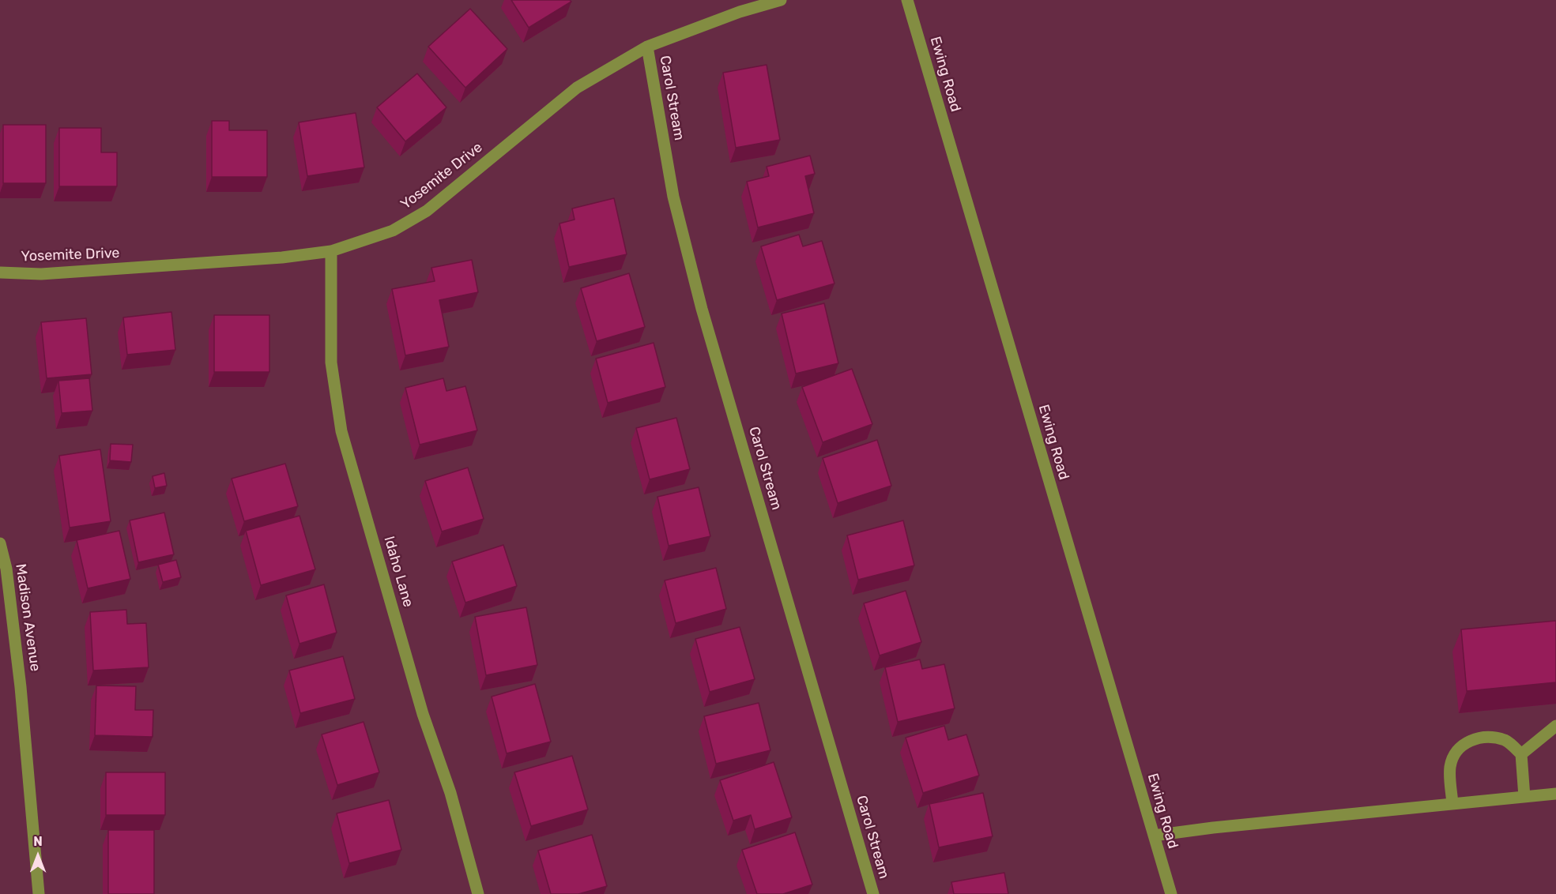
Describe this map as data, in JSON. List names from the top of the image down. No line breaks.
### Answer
{"streets":{"street":["Ewing Road","Carol Stream","Yosemite Drive","Idaho Lane","Madison Avenue"]},"crossings":[["Carol Stream","Yosemite Drive"],["Yosemite Drive","Idaho Lane"]],"north":"top"}
